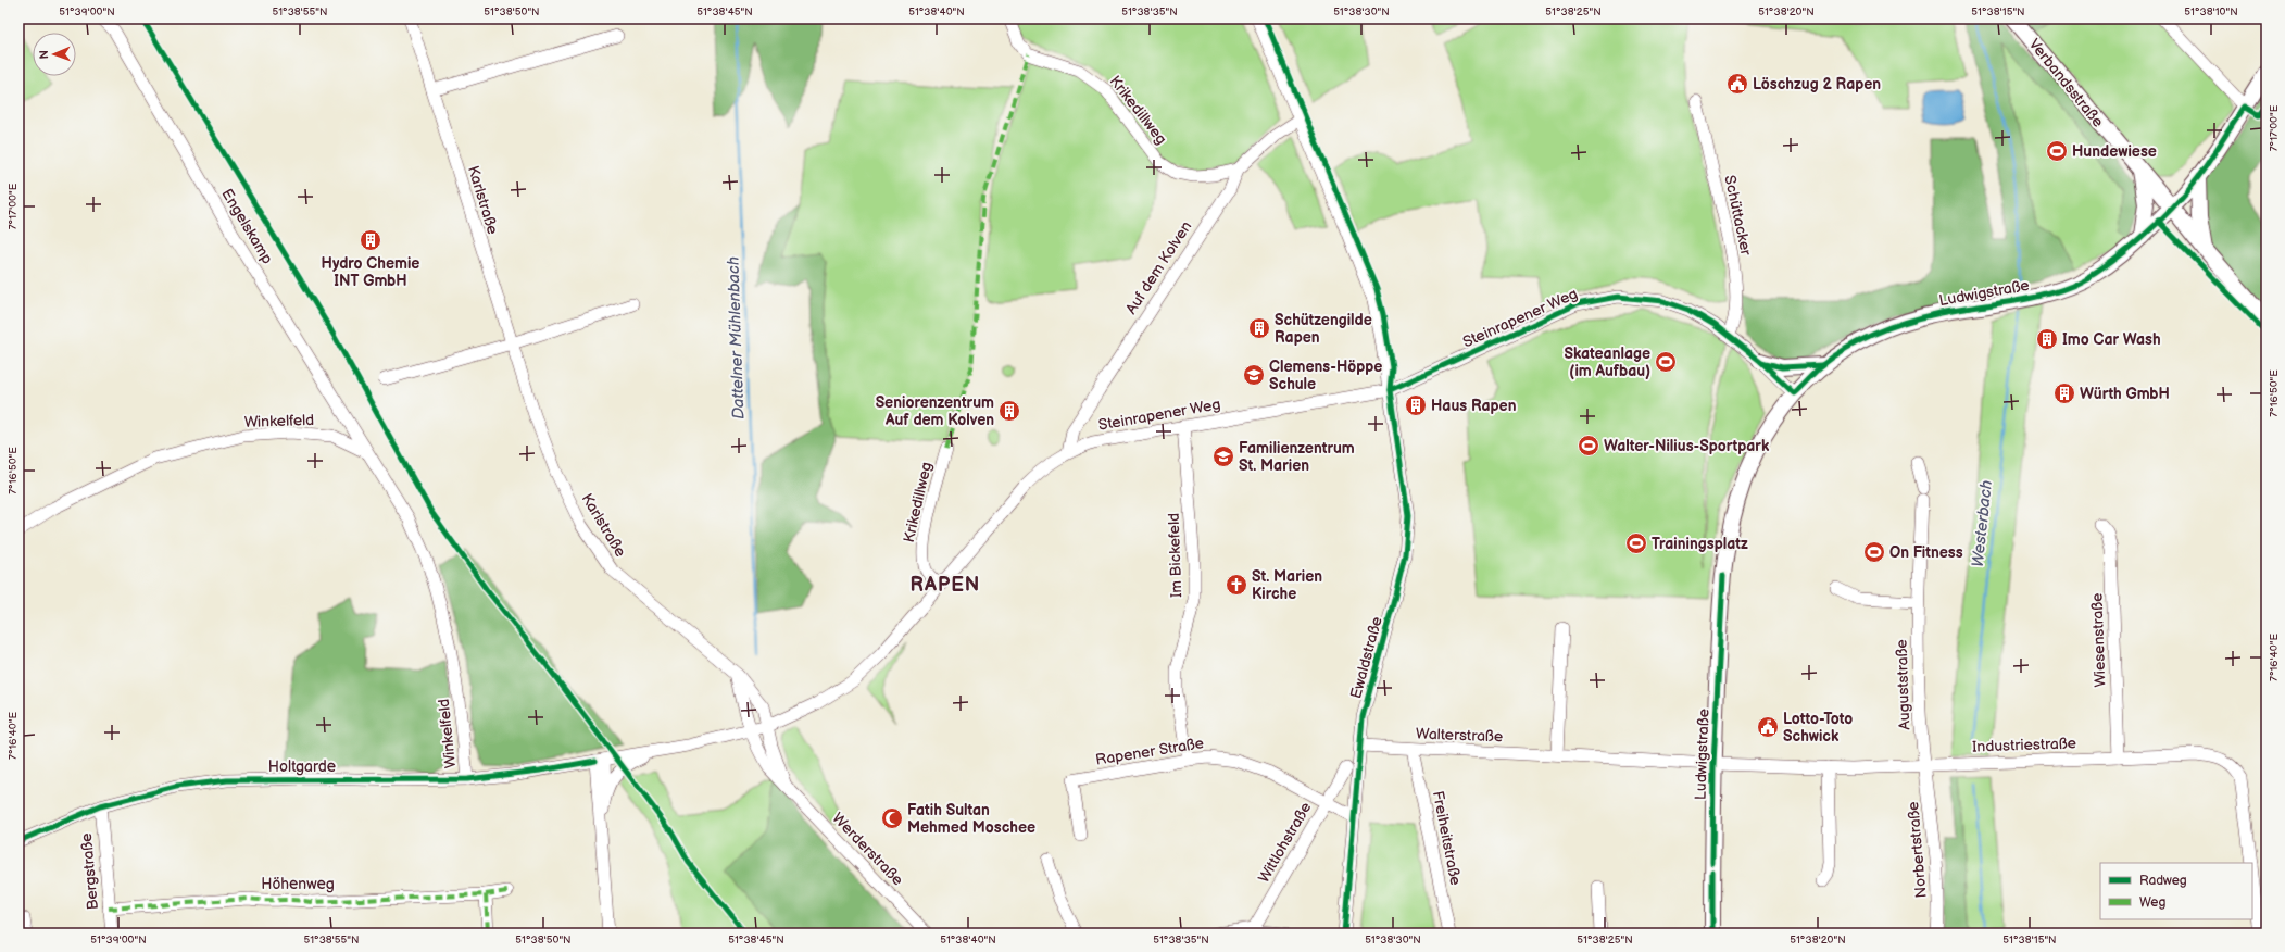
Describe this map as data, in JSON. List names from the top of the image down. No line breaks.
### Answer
{"streets":{"main road":["Verbandsstraße","Ludwigstraße"],"street":["Krikedillweg","Karlstraße","Schüttacker","Engelskamp","Auf dem Kolven","Steinrapener Weg","Winkelfeld","Im Bickefeld","Wiesenstraße","Ewaldstraße","Auguststraße","Walterstraße","Industriestraße","Rapener Straße","Holtgarde","Freiheitstraße","Wittlohstraße","Werderstraße","Norbertstraße","Bergstraße","Höhenweg"]},"crossings":[["Verbandsstraße","Ludwigstraße"],["Krikedillweg","Auf dem Kolven"],["Krikedillweg","Steinrapener Weg"],["Karlstraße","Steinrapener Weg"],["Karlstraße","Werderstraße"],["Schüttacker","Steinrapener Weg"],["Engelskamp","Winkelfeld"],["Auf dem Kolven","Steinrapener Weg"],["Auf dem Kolven","Ewaldstraße"],["Ludwigstraße","Steinrapener Weg"],["Ludwigstraße","Walterstraße"],["Ludwigstraße","Industriestraße"],["Steinrapener Weg","Im Bickefeld"],["Steinrapener Weg","Ewaldstraße"],["Steinrapener Weg","Holtgarde"],["Steinrapener Weg","Werderstraße"],["Winkelfeld","Holtgarde"],["Im Bickefeld","Rapener Straße"],["Wiesenstraße","Industriestraße"],["Ewaldstraße","Walterstraße"],["Ewaldstraße","Rapener Straße"],["Auguststraße","Industriestraße"],["Auguststraße","Norbertstraße"],["Walterstraße","Industriestraße"],["Walterstraße","Freiheitstraße"],["Industriestraße","Norbertstraße"],["Rapener Straße","Wittlohstraße"],["Holtgarde","Bergstraße"],["Bergstraße","Höhenweg"]],"districts":["RAPEN"],"water":["Dattelner Mühlenbach","Westerbach"],"places":{"public building":["Löschzug 2 Rapen","Lotto-Toto Schwick"],"sports":["Hundewiese","Skateanlage (im Aufbau)","Walter-Nilius-Sportpark","Trainingsplatz","On Fitness"],"building":["Hydro Chemie INT GmbH","Schützengilde Rapen","Imo Car Wash","Würth GmbH","Haus Rapen","Seniorenzentrum Auf dem Kolven"],"school or university":["Clemens-Höppe Schule","Familienzentrum St. Marien"],"church":["St. Marien Kirche"],"mosque":["Fatih Sultan Mehmed Moschee"]},"legend":["Radweg","Weg"],"north":"left","coordinates":["51°39'00\"N","51°38'55\"N","51°38'50\"N","51°38'45\"N","51°38'40\"N","51°38'35\"N","51°38'30\"N","51°38'25\"N","51°38'20\"N","51°38'15\"N","51°38'10\"N","7°17'00\"E","7°16'50\"E","7°16'40\"E"]}
